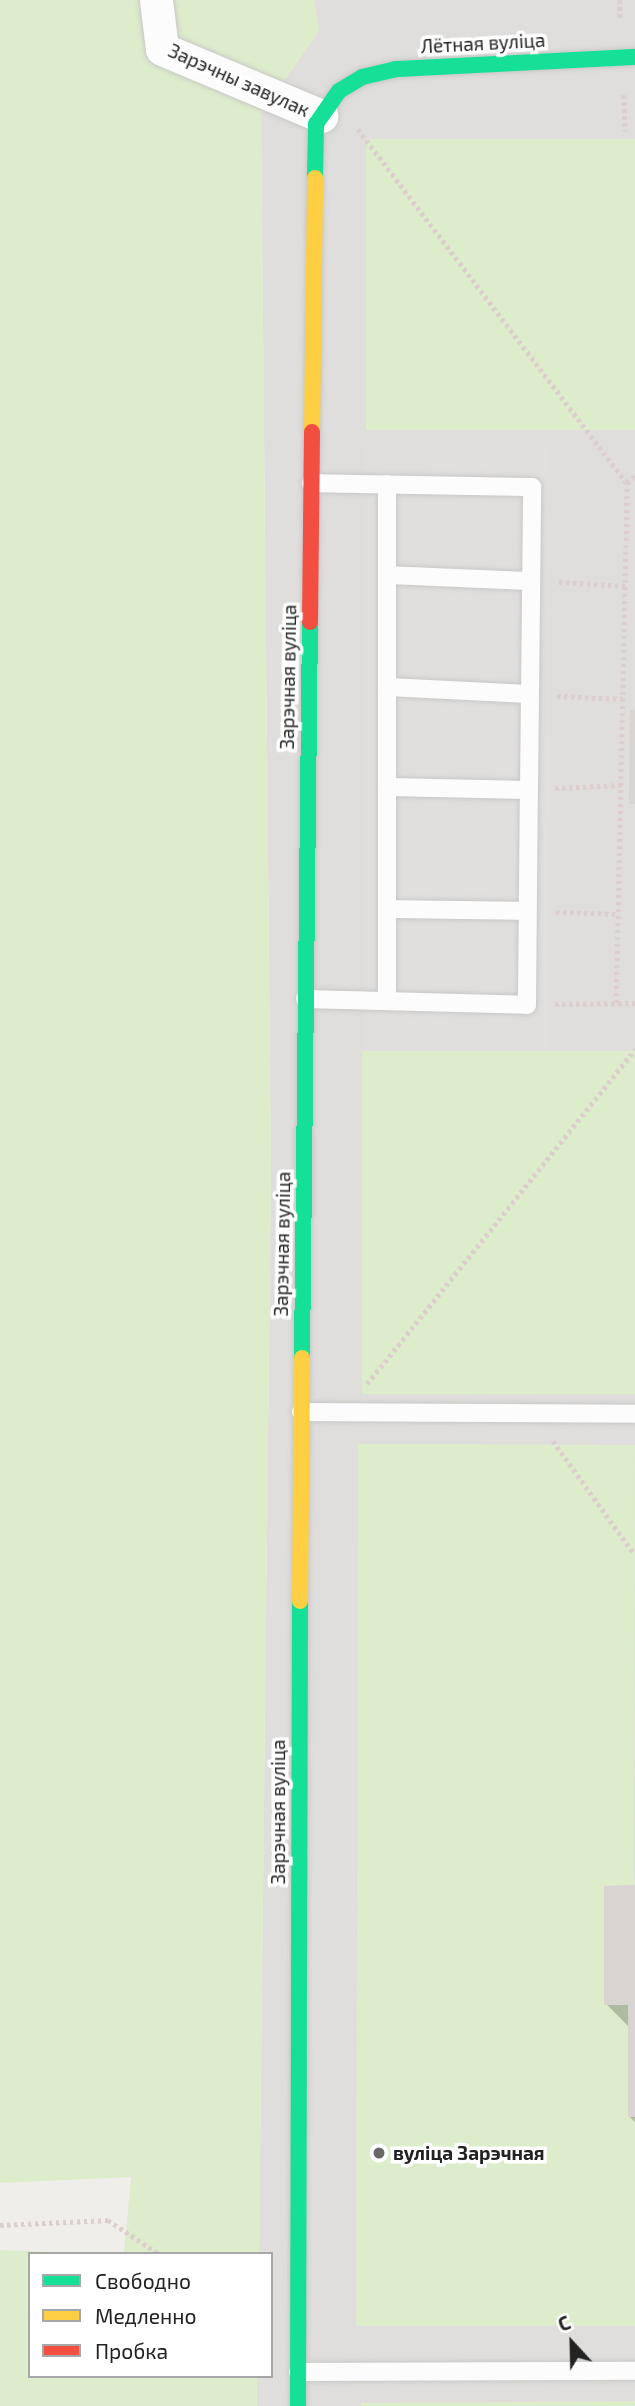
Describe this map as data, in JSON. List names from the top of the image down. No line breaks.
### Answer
{"streets":{"street":["Лётная вуліца","Зарэчны завулак","Зарэчная вуліца"]},"crossings":[["Лётная вуліца","Зарэчны завулак"],["Лётная вуліца","Зарэчная вуліца"],["Зарэчны завулак","Зарэчная вуліца"]],"places":["вуліца Зарэчная"],"legend":["Свободно","Медленно","Пробка"],"north":"top"}
